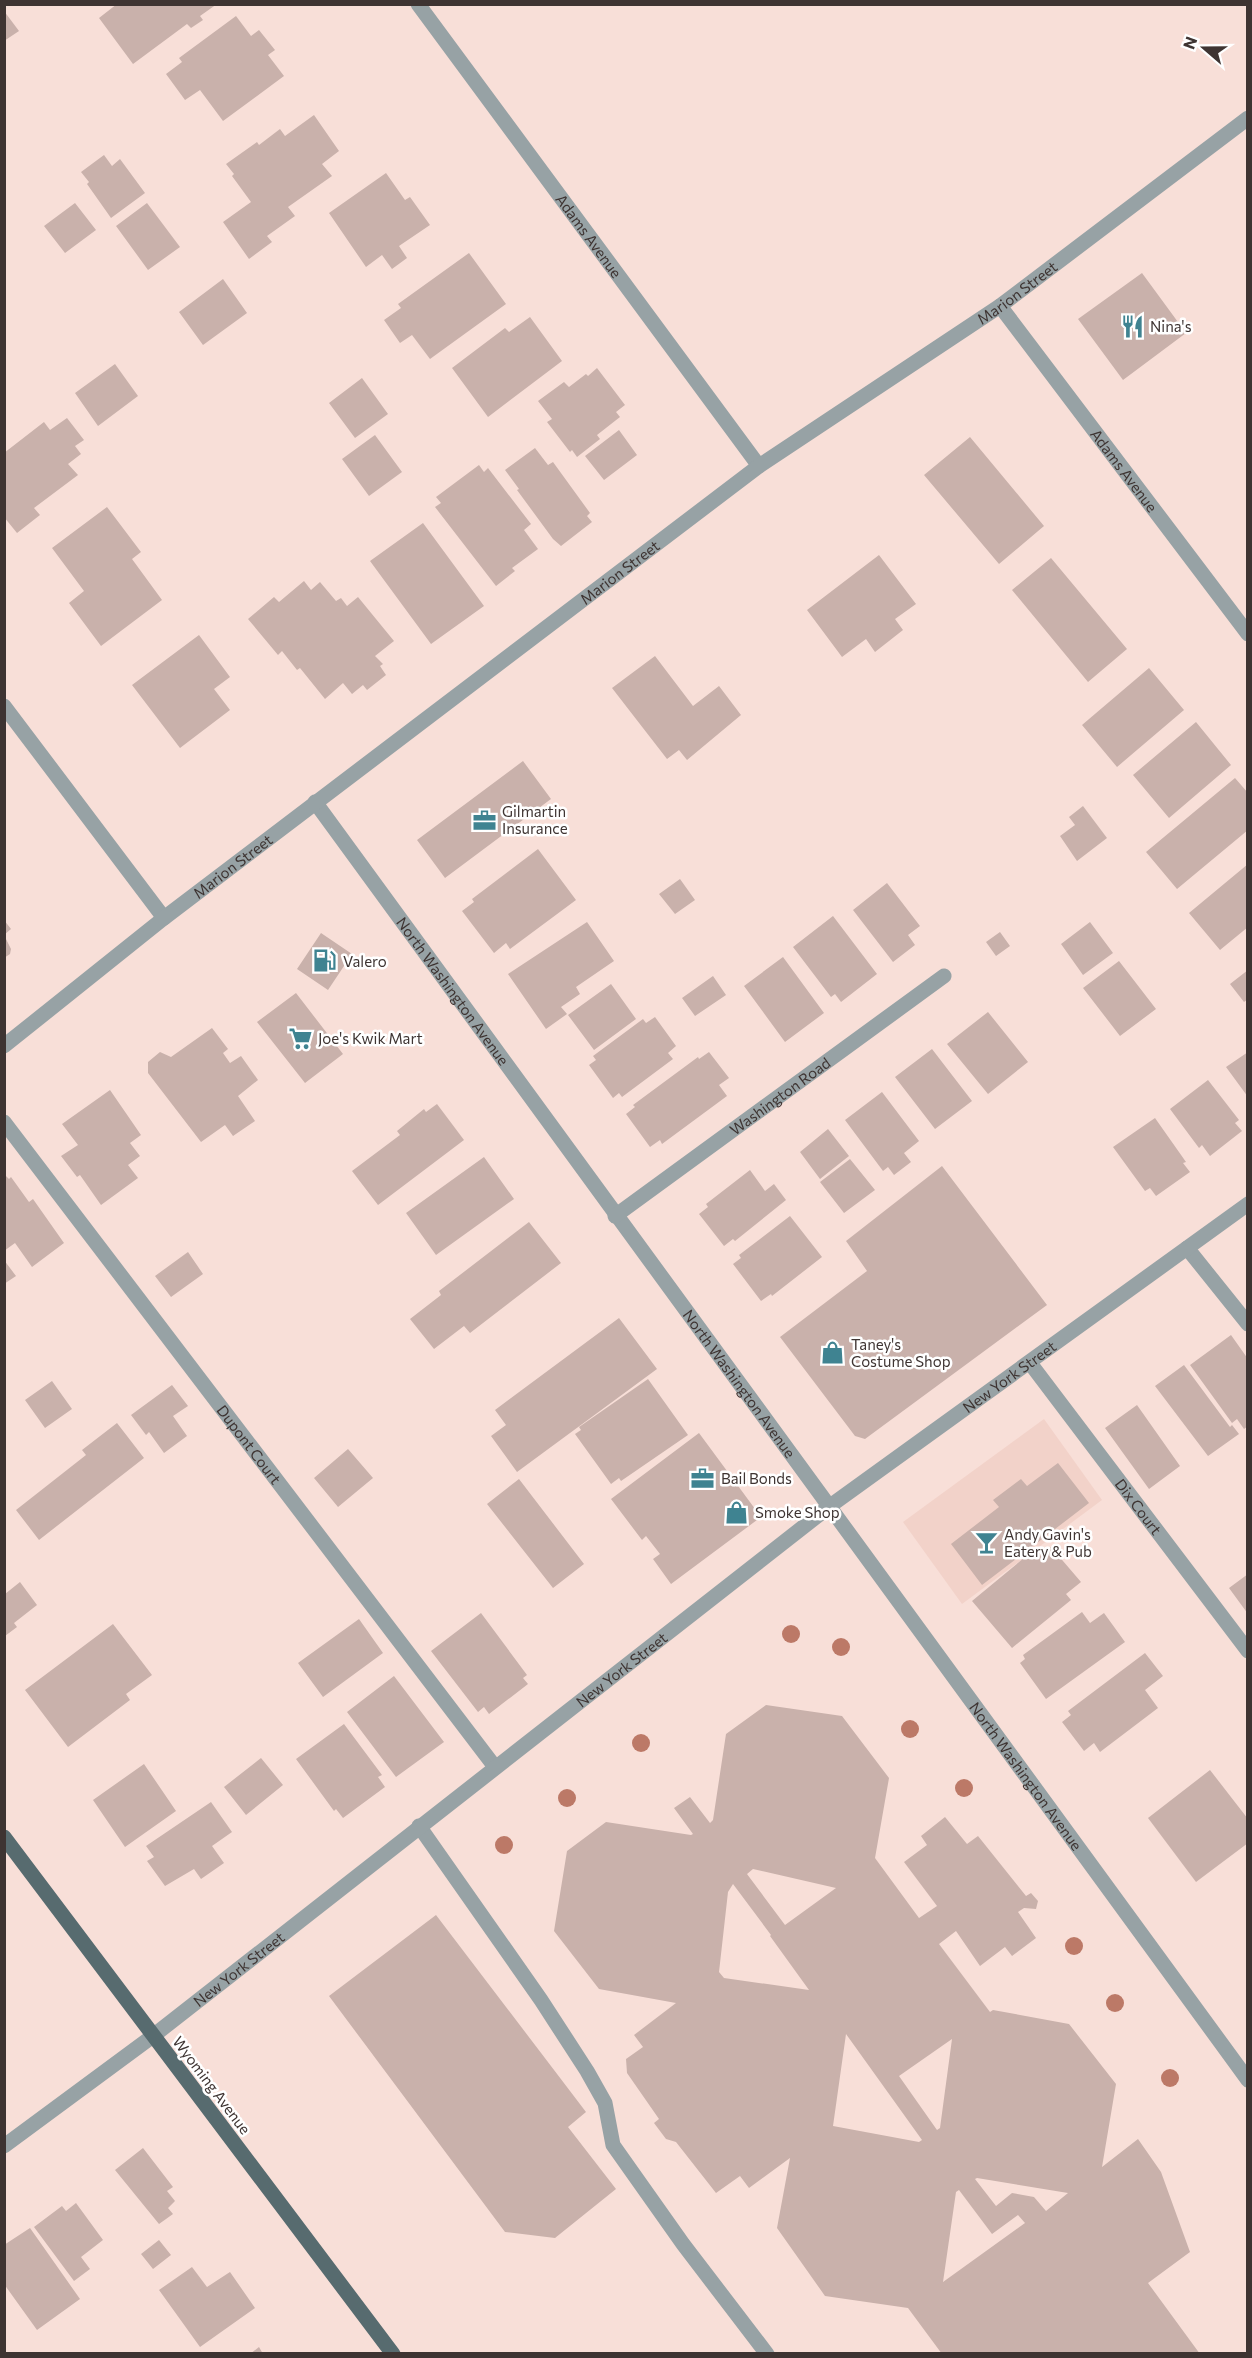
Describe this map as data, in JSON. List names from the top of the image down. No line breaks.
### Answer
{"streets":{"main road":["Wyoming Avenue"],"street":["Adams Avenue","Marion Street","North Washington Avenue","Washington Road","New York Street","Dupont Court","Dix Court"]},"crossings":[["Adams Avenue","Marion Street"],["Marion Street","North Washington Avenue"],["North Washington Avenue","Washington Road"],["North Washington Avenue","New York Street"],["New York Street","Dupont Court"],["New York Street","Dix Court"],["New York Street","Wyoming Avenue"]],"places":{"restaurant":["Nina's"],"office":["Gilmartin Insurance","Bail Bonds"],"fuel station":["Valero"],"supermarket":["Joe's Kwik Mart"],"shop":["Taney's Costume Shop","Smoke Shop"],"bar":["Andy Gavin's Eatery & Pub"]},"north":"left"}
